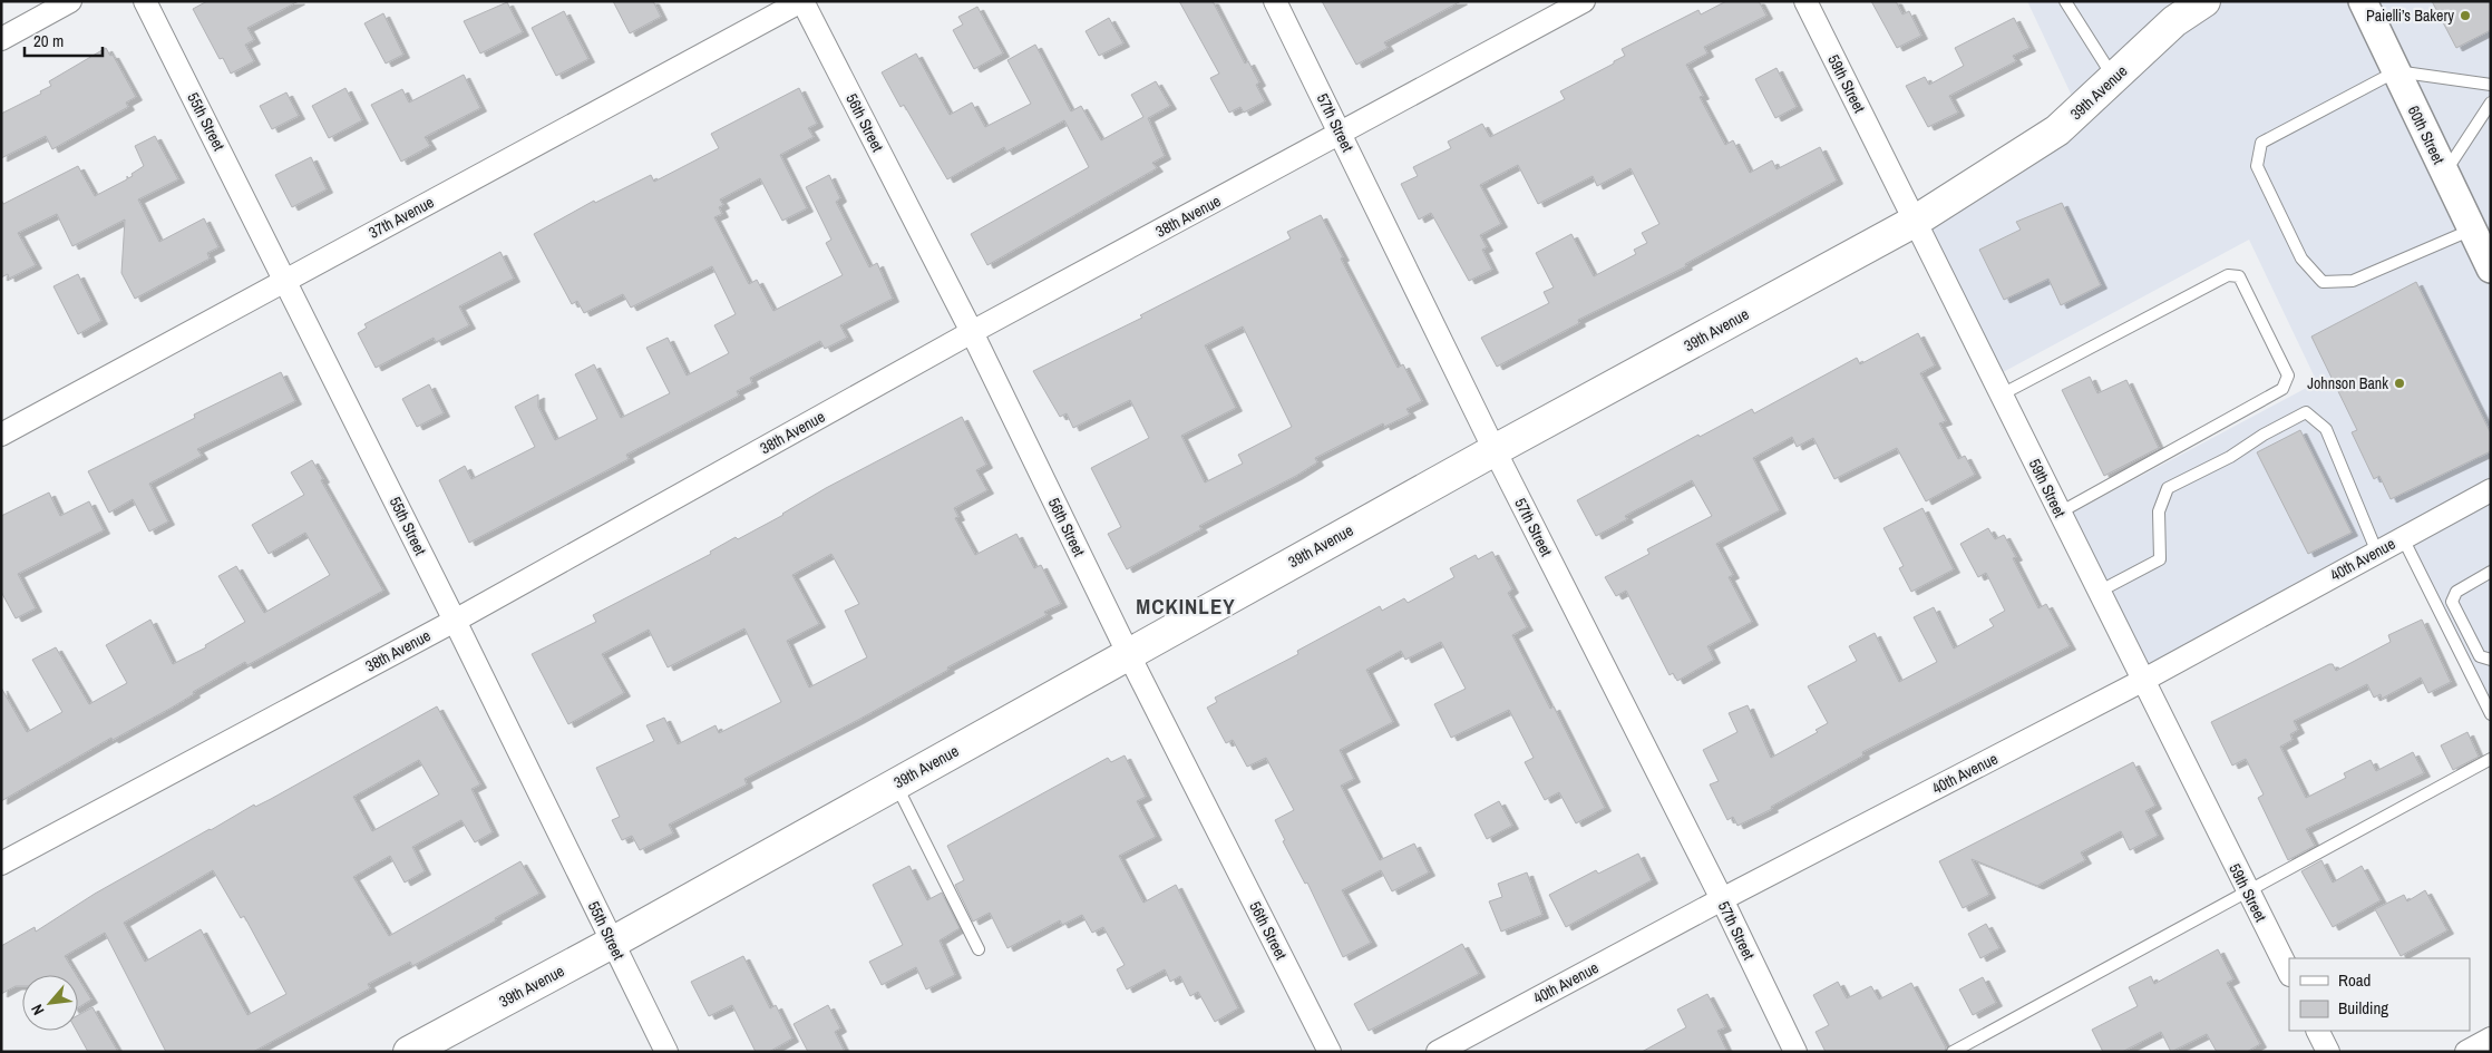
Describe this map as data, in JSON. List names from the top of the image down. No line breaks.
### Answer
{"streets":{"main road":["39th Avenue"],"street":["59th Street","55th Street","56th Street","57th Street","60th Street","38th Avenue","37th Avenue","40th Avenue"]},"crossings":[["59th Street","39th Avenue"],["59th Street","40th Avenue"],["39th Avenue","55th Street"],["39th Avenue","56th Street"],["39th Avenue","57th Street"],["55th Street","38th Avenue"],["55th Street","37th Avenue"],["56th Street","38th Avenue"],["56th Street","37th Avenue"],["57th Street","38th Avenue"],["57th Street","40th Avenue"]],"districts":["MCKINLEY"],"places":["Paielli’s Bakery","Johnson Bank"],"legend":["Road","Building"],"scale_bar":"20 m","north":"bottom left"}
